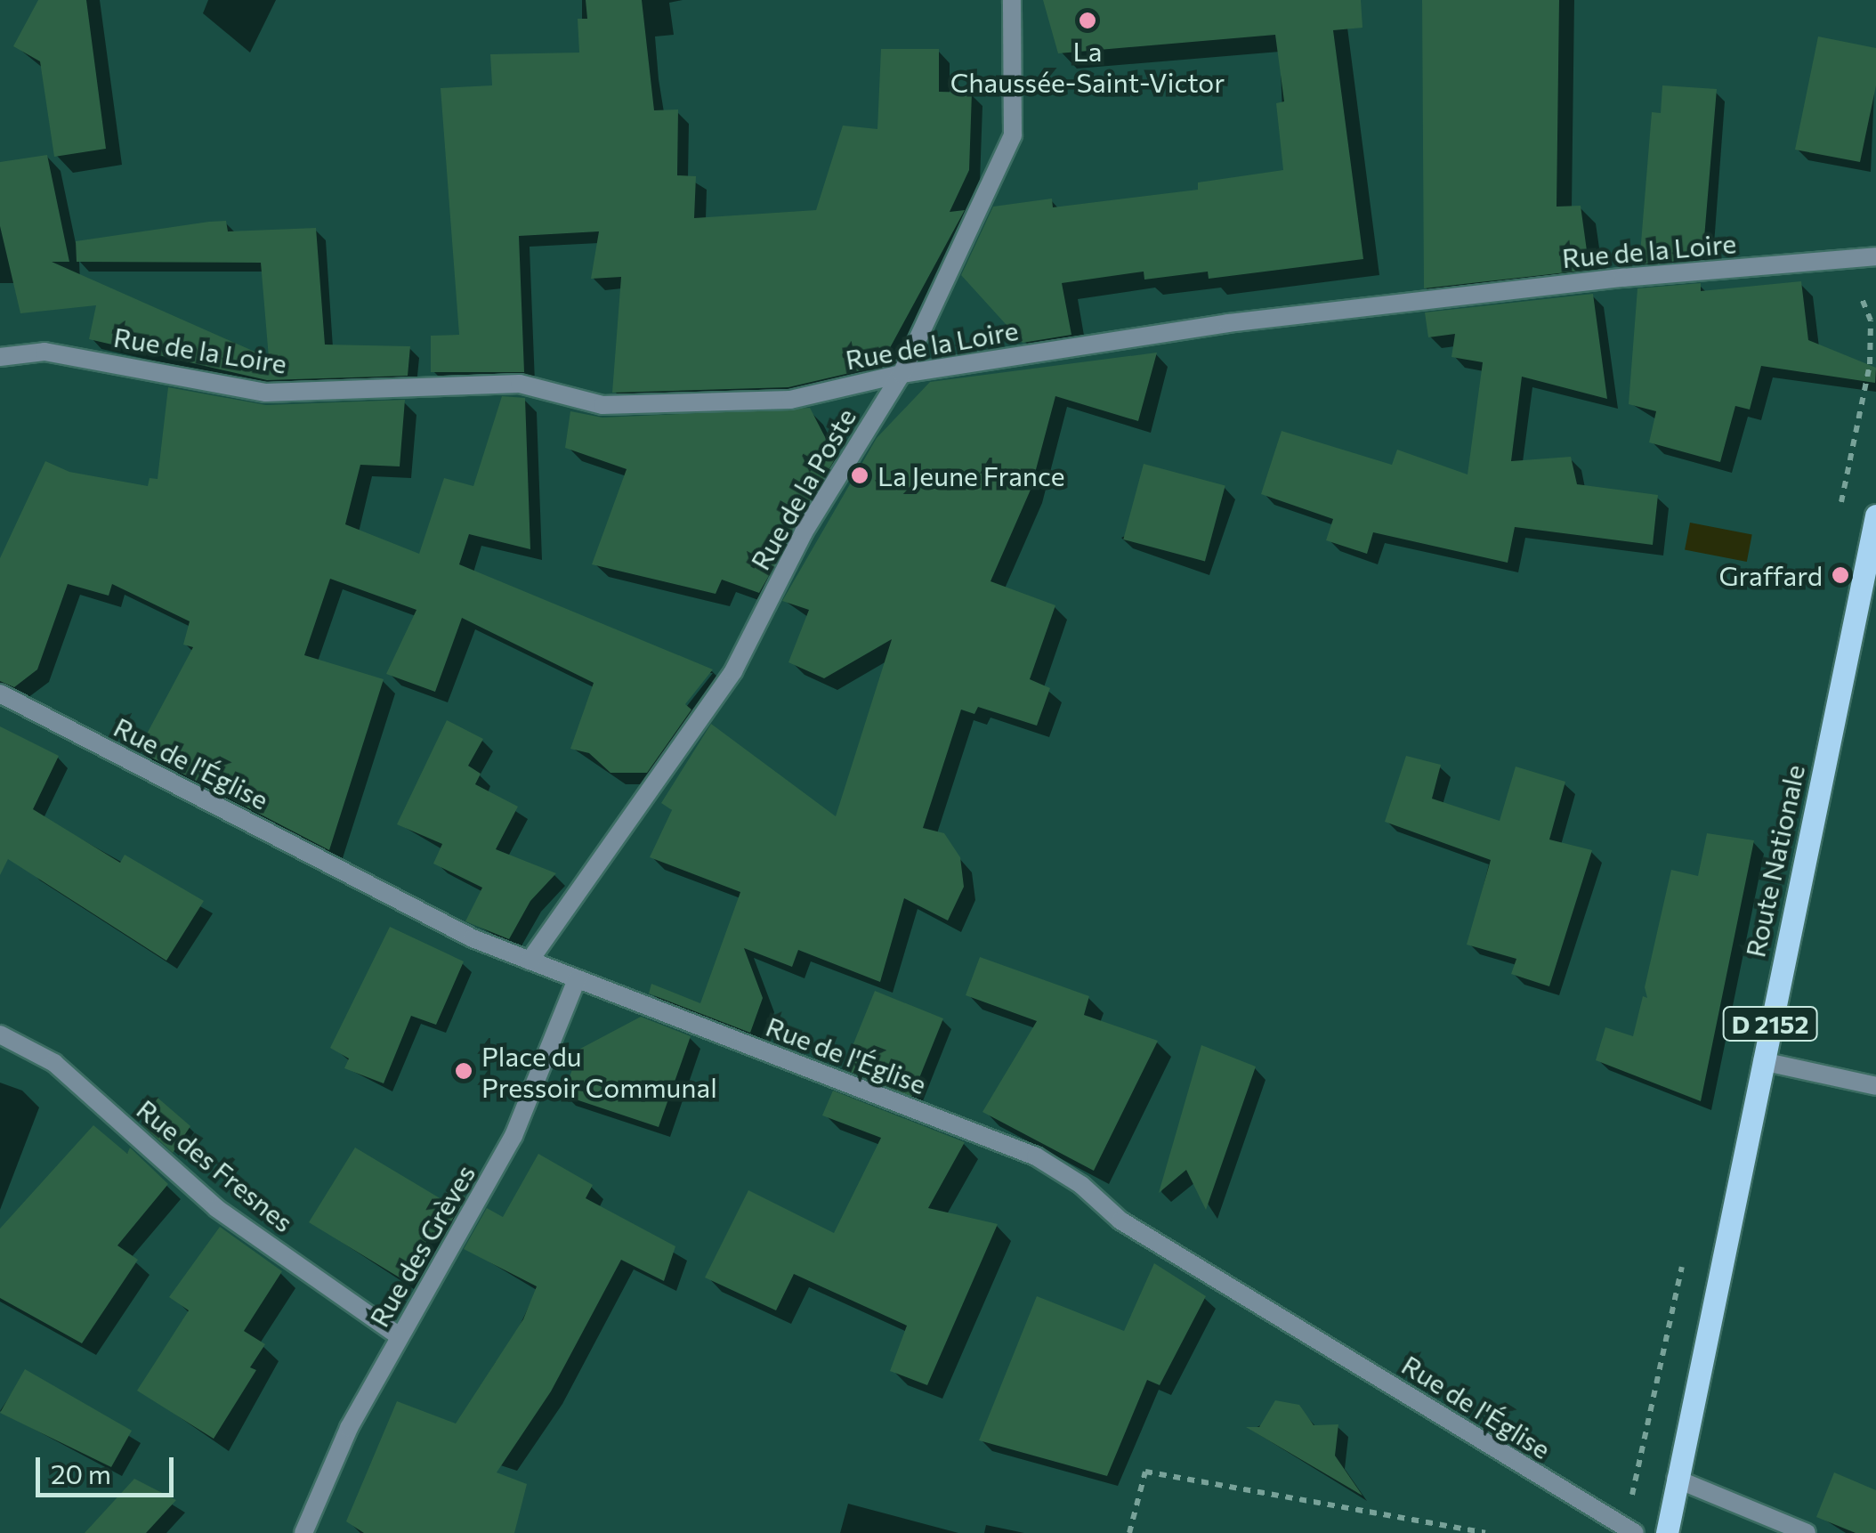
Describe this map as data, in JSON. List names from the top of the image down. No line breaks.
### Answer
{"streets":{"main road":["Route Nationale","D 2152"],"street":["Rue de la Loire","Rue de la Poste","Rue de l'Église","Rue des Fresnes","Rue des Grèves"]},"crossings":[["Rue de la Loire","Rue de la Poste"],["Rue de la Poste","Rue de l'Église"],["Rue de l'Église","Rue des Grèves"],["Rue des Fresnes","Rue des Grèves"]],"places":["La Chaussée-Saint-Victor","La Jeune France","Graffard","Place du Pressoir Communal"],"scale_bar":"20 m"}
